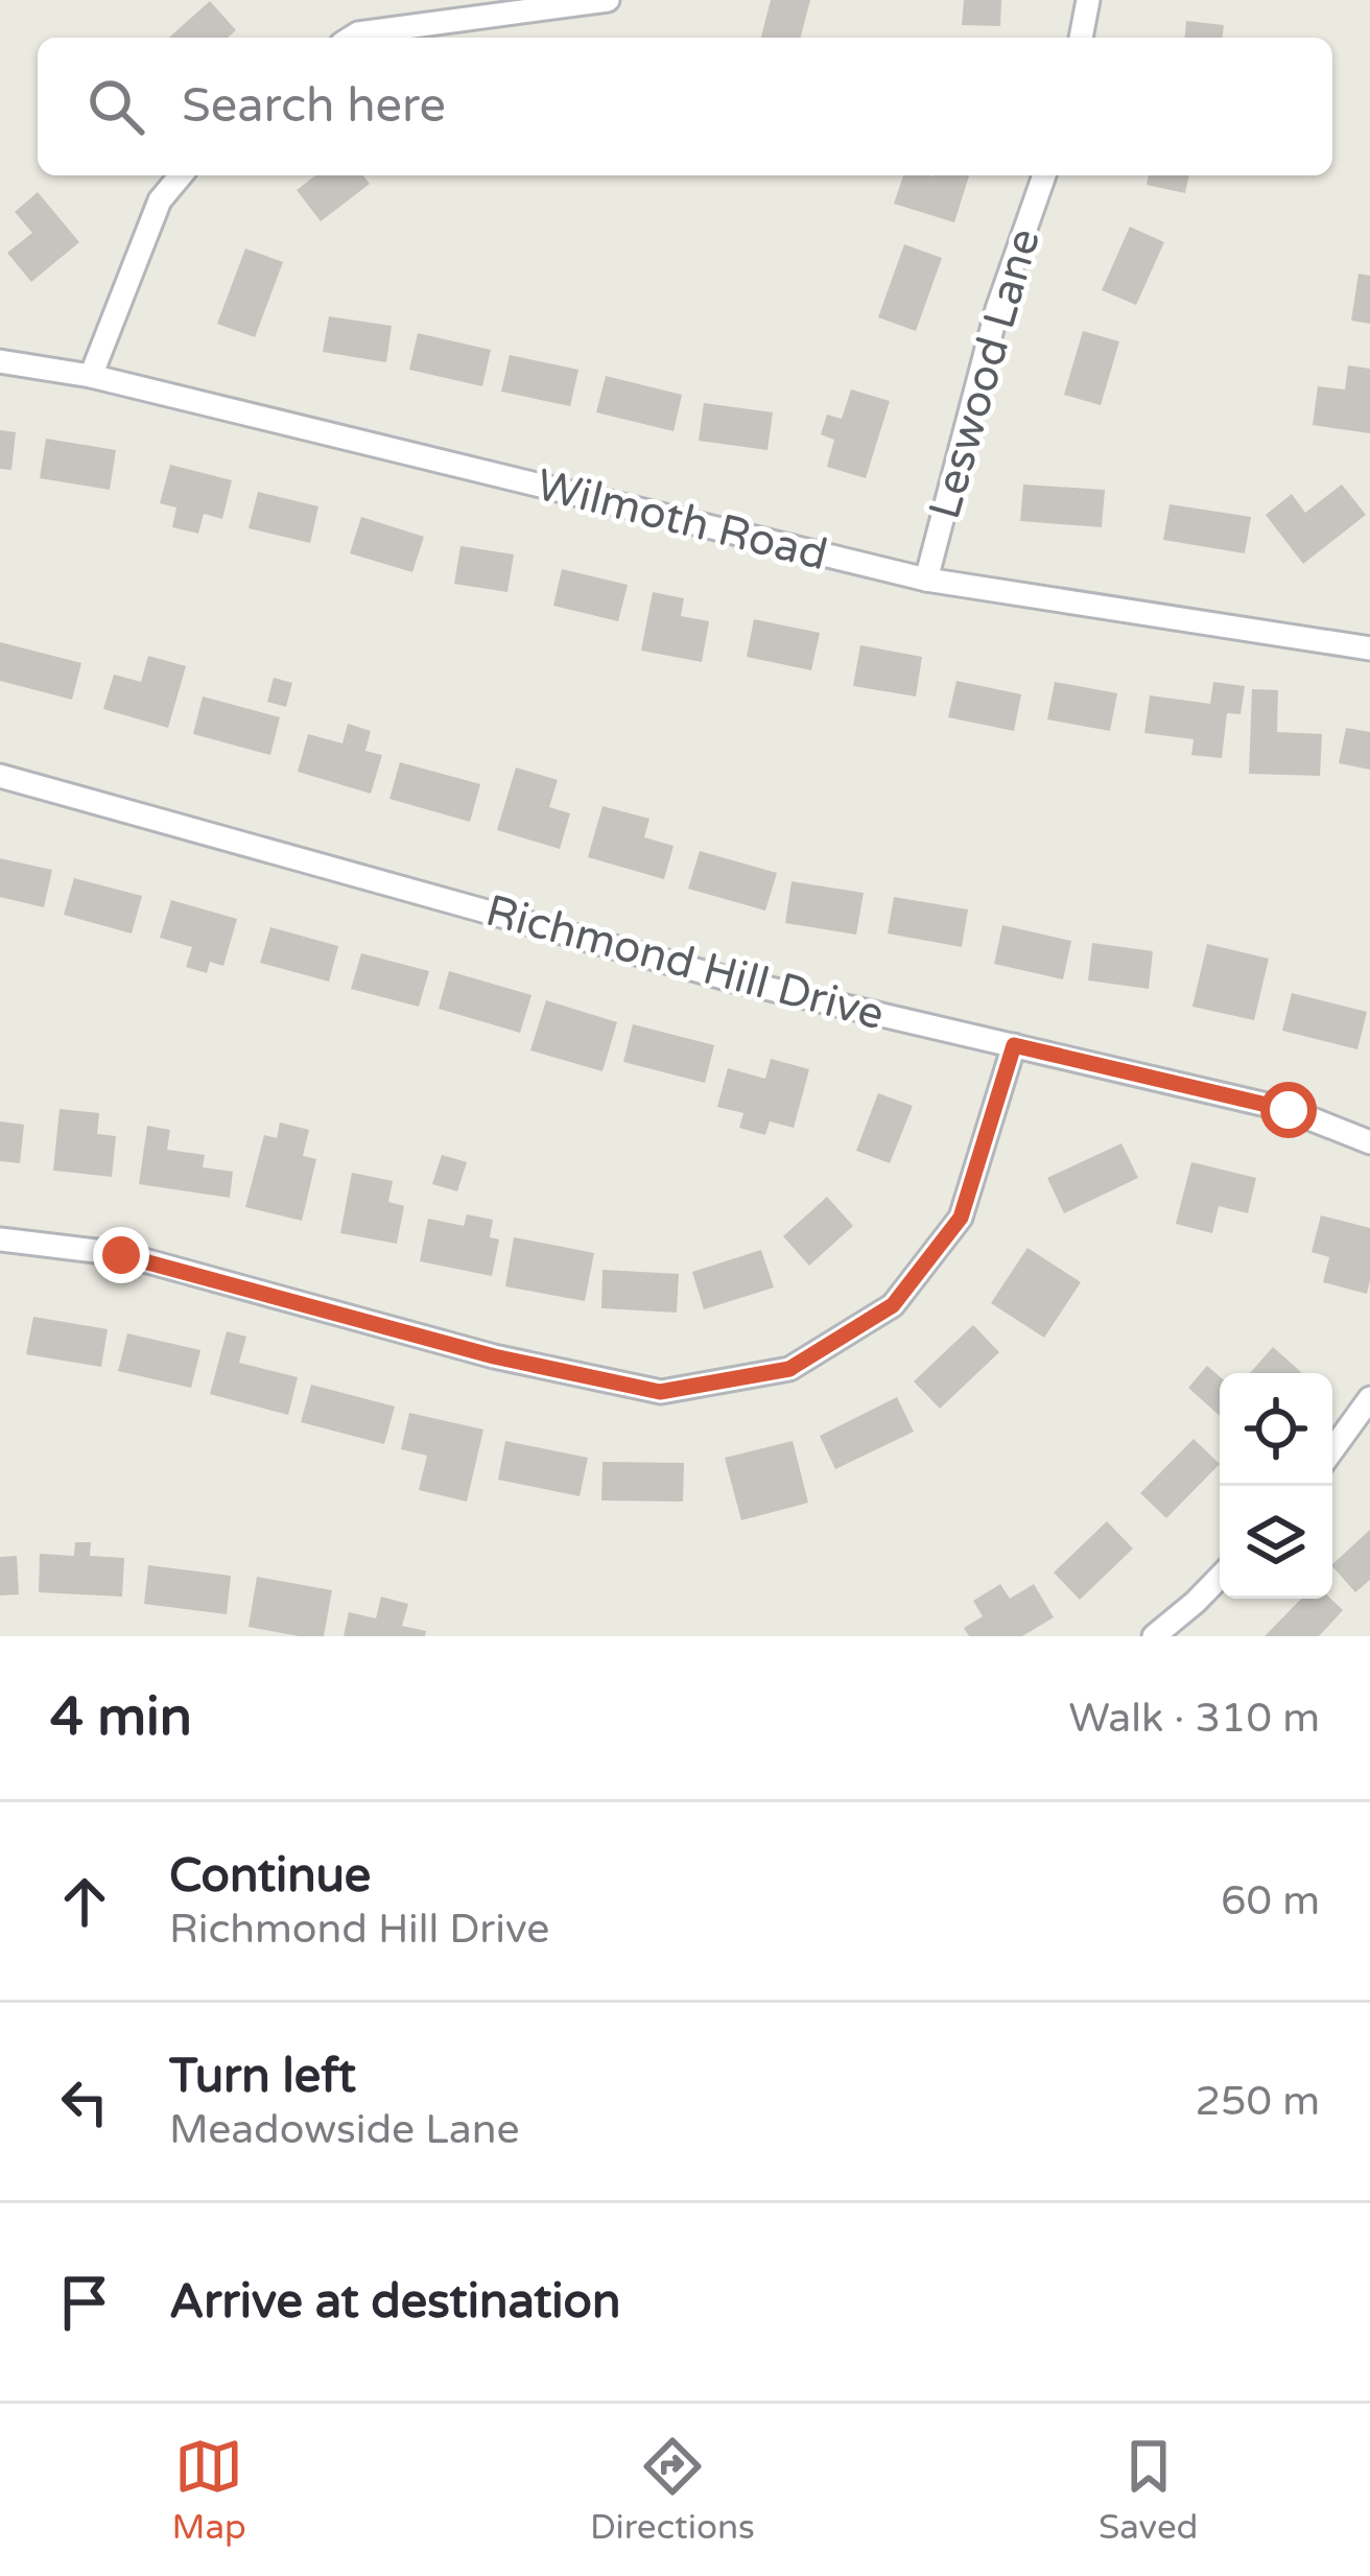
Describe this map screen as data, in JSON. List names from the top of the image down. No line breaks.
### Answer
{"streets":{"street":["Leswood Lane","Wilmoth Road","Richmond Hill Drive"]},"crossings":[["Leswood Lane","Wilmoth Road"]],"page":{"search":"Search here","heading":["4 min","Walk · 310 m"],"list":[["Continue","Richmond Hill Drive","60 m"],["Turn left","Meadowside Lane","250 m"],"Arrive at destination"],"nav":["Map","Directions","Saved"]}}
